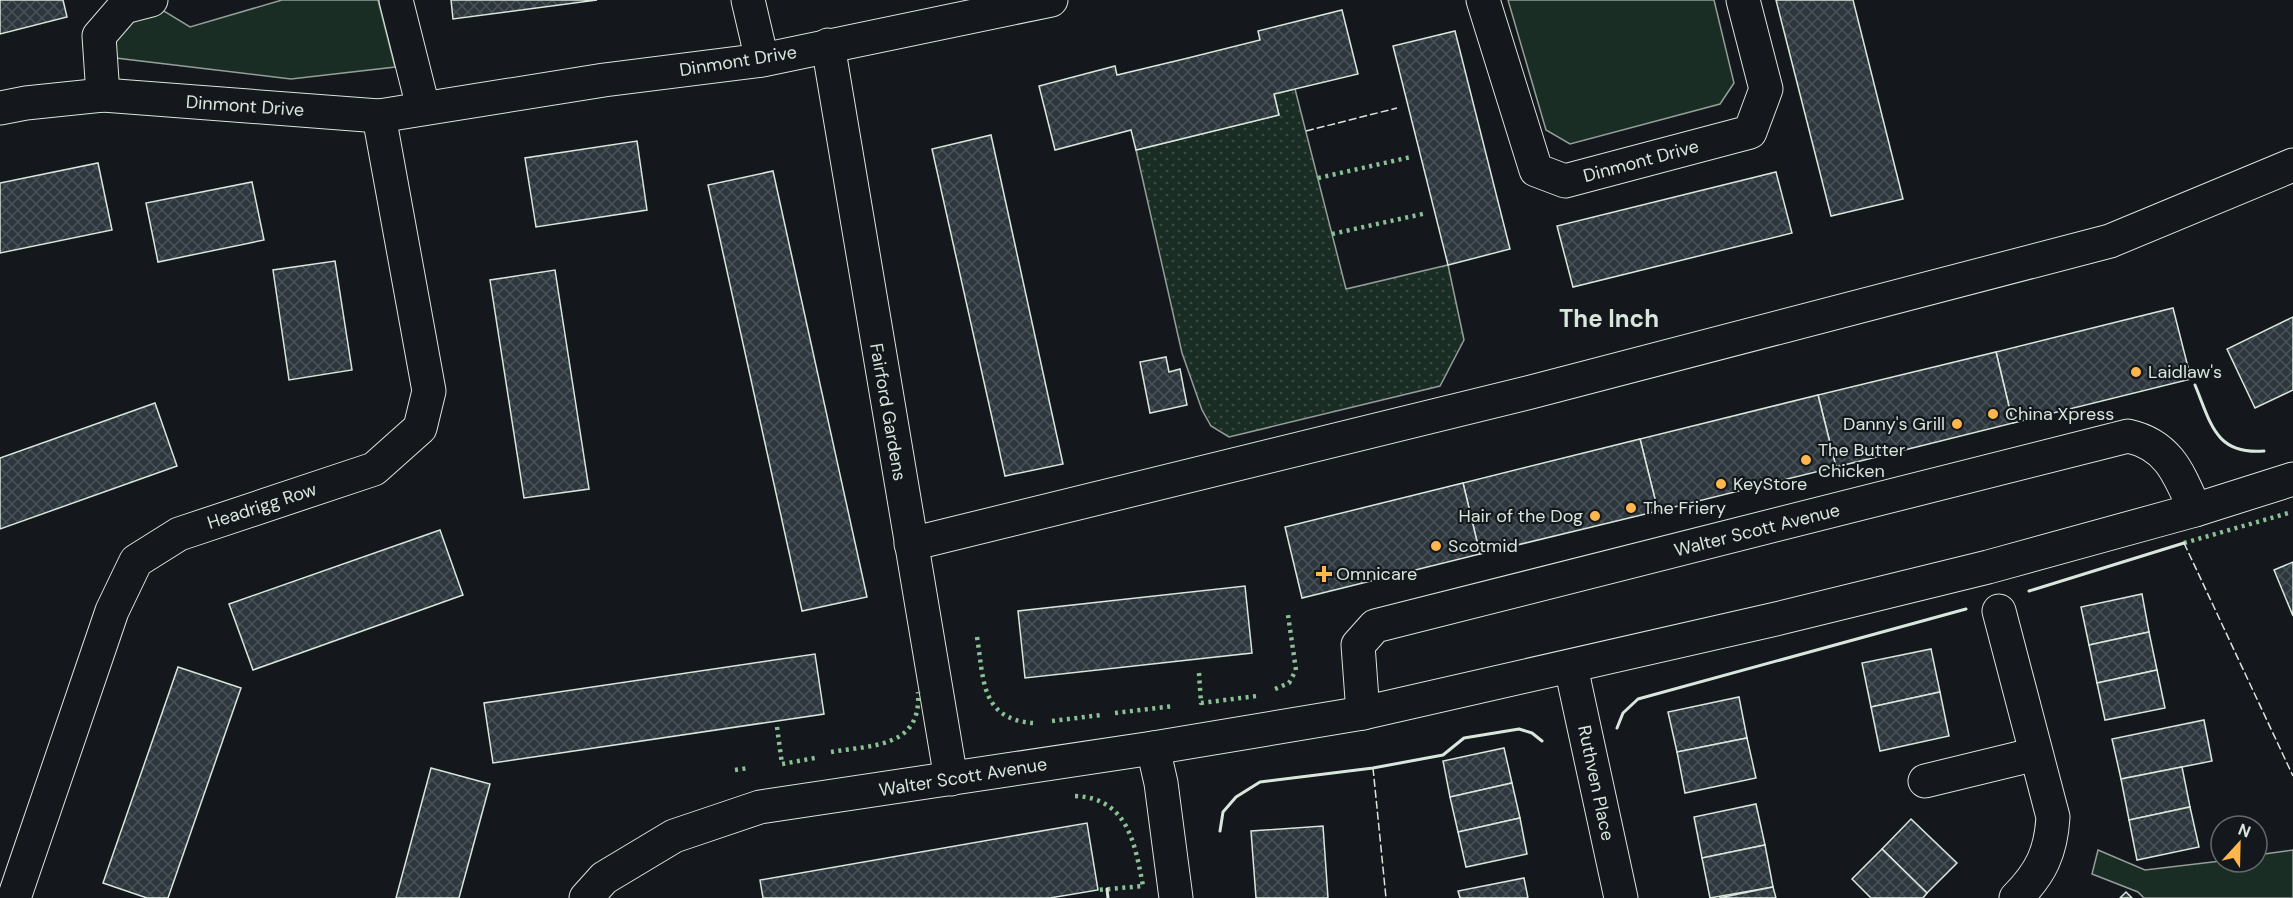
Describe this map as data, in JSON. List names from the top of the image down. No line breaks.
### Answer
{"streets":{"street":["Dinmont Drive","Fairford Gardens","Headrigg Row","Walter Scott Avenue","Ruthven Place"]},"crossings":[["Dinmont Drive","Fairford Gardens"],["Dinmont Drive","Headrigg Row"],["Fairford Gardens","Walter Scott Avenue"],["Walter Scott Avenue","Ruthven Place"]],"districts":["The Inch"],"places":{"other":["Laidlaw's","China Xpress","Danny's Grill","The Butter Chicken","KeyStore","The Friery","Hair of the Dog","Scotmid"],"health":["Omnicare"]},"north":"top"}
